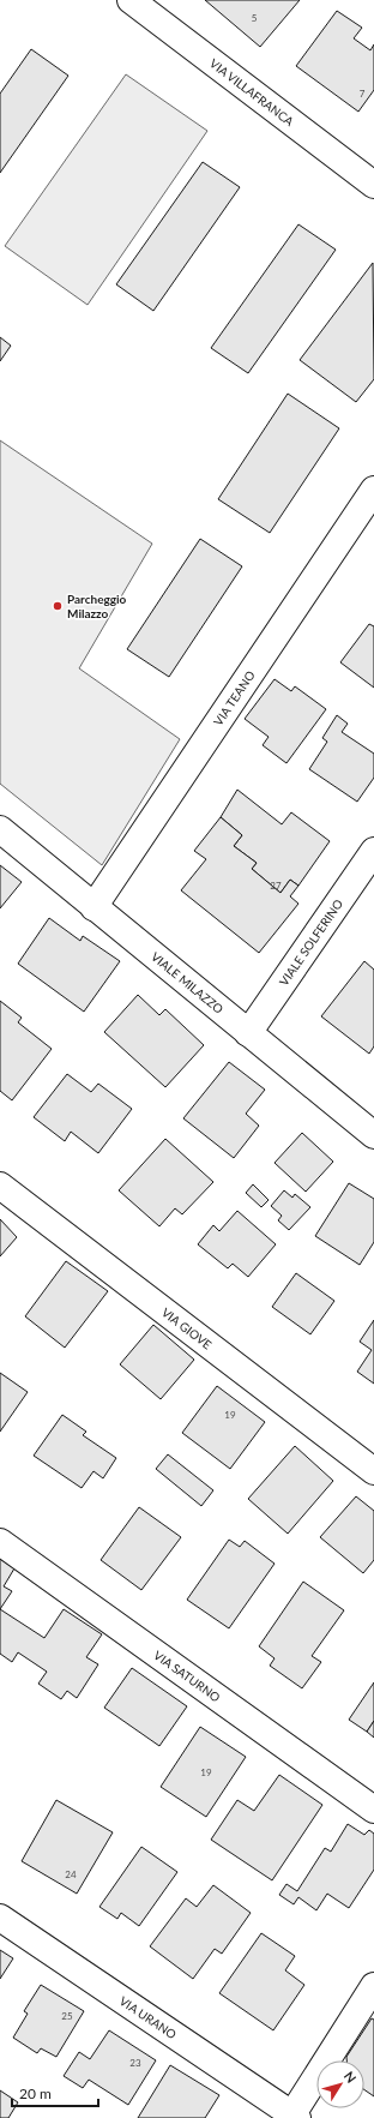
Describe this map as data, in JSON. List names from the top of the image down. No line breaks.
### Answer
{"streets":{"street":["VIA VILLAFRANCA","VIA TEANO","VIALE SOLFERINO","VIALE MILAZZO","VIA GIOVE","VIA SATURNO","VIA URANO"]},"crossings":[["VIA TEANO","VIALE MILAZZO"],["VIALE SOLFERINO","VIALE MILAZZO"]],"places":["Parcheggio Milazzo"],"house_numbers":["5","7","27","19","19","24","25","23"],"scale_bar":"20 m","north":"top right"}
